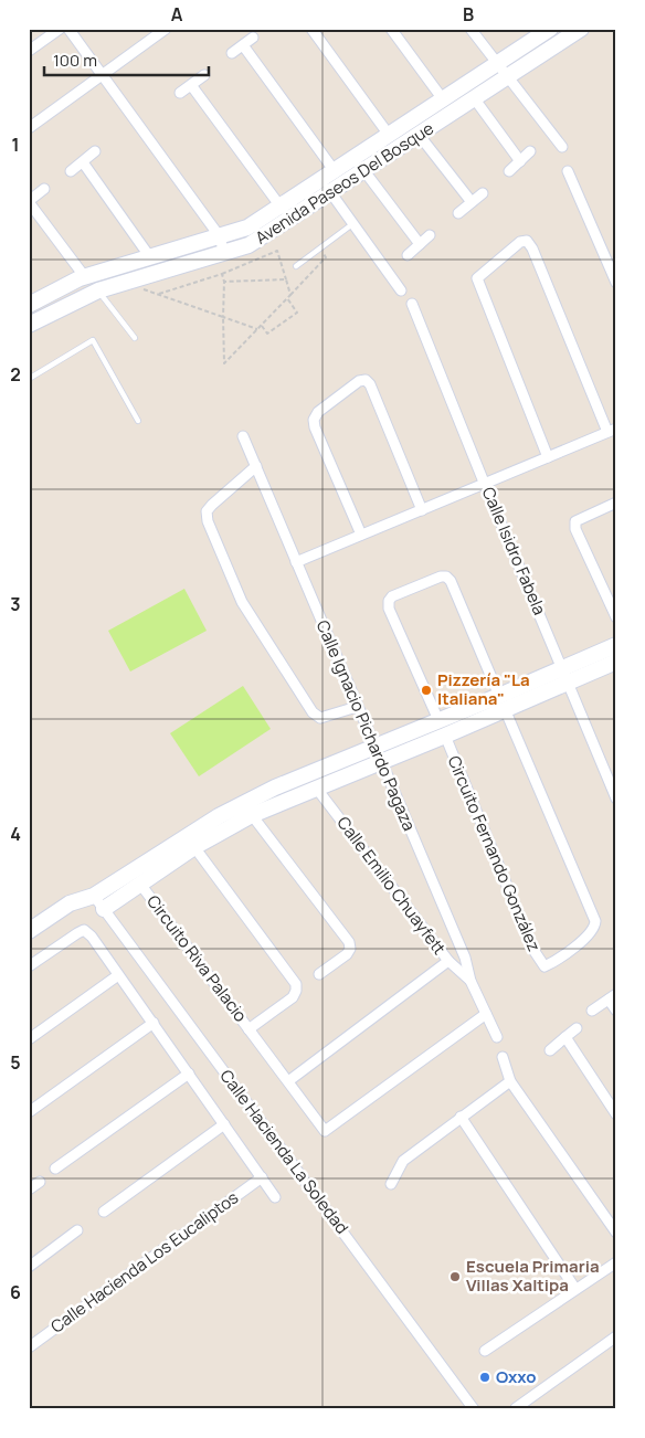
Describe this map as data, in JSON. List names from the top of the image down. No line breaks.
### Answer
{"streets":{"main road":["Avenida Paseos Del Bosque"],"street":["Calle Isidro Fabela","Calle Ignacio Pichardo Pagaza","Circuito Fernando González","Calle Emilio Chuayfett","Circuito Riva Palacio","Calle Hacienda La Soledad","Calle Hacienda Los Eucaliptos"]},"crossings":[["Calle Ignacio Pichardo Pagaza","Calle Emilio Chuayfett"]],"places":["Pizzería \"La Italiana\"","Escuela Primaria Villas Xaltipa","Oxxo"],"scale_bar":"100 m","grid":{"columns":["A","B"],"rows":["1","2","3","4","5","6"]}}
